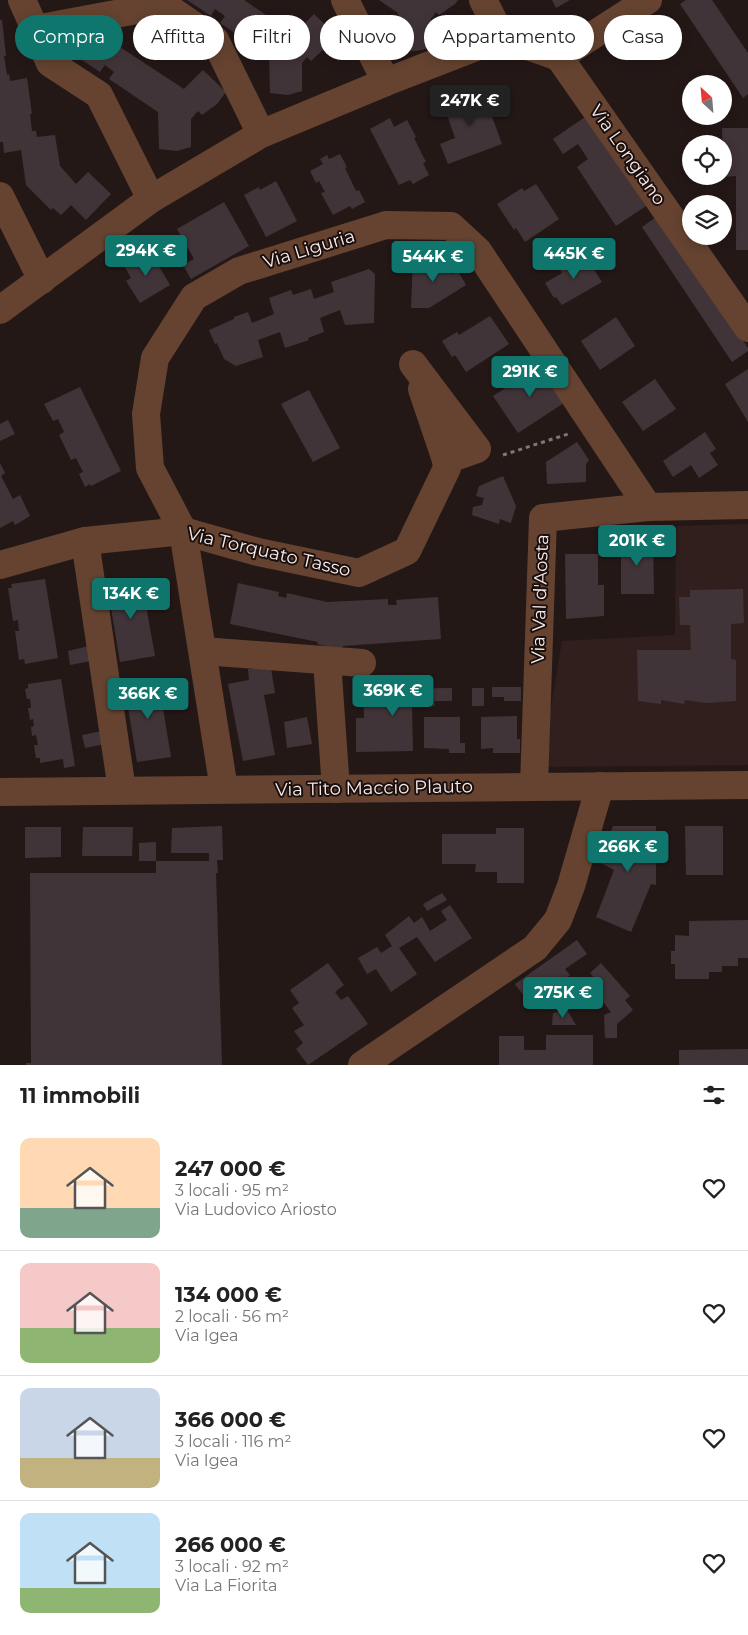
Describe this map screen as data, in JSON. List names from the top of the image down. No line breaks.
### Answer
{"streets":{"street":["Via Longiano","Via Liguria","Via Torquato Tasso","Via Val d'Aosta","Via Tito Maccio Plauto"]},"crossings":[["Via Liguria","Via Torquato Tasso"],["Via Liguria","Via Val d'Aosta"],["Via Liguria","Via Tito Maccio Plauto"],["Via Val d'Aosta","Via Tito Maccio Plauto"]],"north":"top left","page":{"chip":["Compra","Affitta","Filtri","Nuovo","Appartamento","Casa"],"price":["247K €","294K €","445K €","544K €","291K €","201K €","134K €","369K €","366K €","266K €","275K €"],"heading":"11 immobili","list":[{"name":"247 000 €","note":"3 locali · 95 m² · Via Ludovico Ariosto"},{"name":"134 000 €","note":"2 locali · 56 m² · Via Igea"},{"name":"366 000 €","note":"3 locali · 116 m² · Via Igea"},{"name":"266 000 €","note":"3 locali · 92 m² · Via La Fiorita"}]}}
